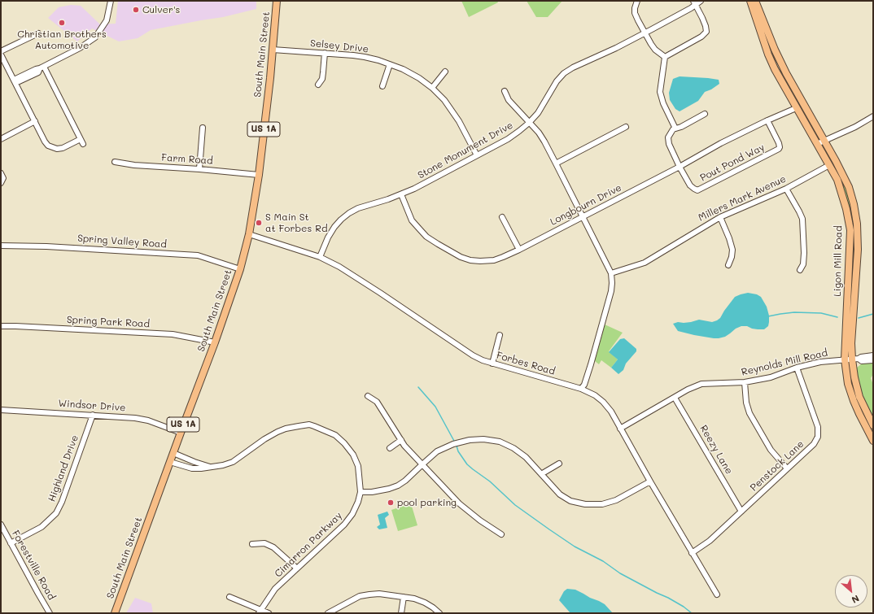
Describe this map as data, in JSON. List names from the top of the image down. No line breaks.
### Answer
{"streets":{"main road":["South Main Street","US 1A","Ligon Mill Road"],"street":["Selsey Drive","Stone Monument Drive","Farm Road","Pout Pond Way","Millers Mark Avenue","Longbourn Drive","Spring Valley Road","Spring Park Road","Reynolds Mill Road","Forbes Road","Windsor Drive","Reezy Lane","Penstock Lane","Highland Drive","Cimarron Parkway","Forestville Road"]},"crossings":[["Selsey Drive","South Main Street"],["Selsey Drive","Stone Monument Drive"],["South Main Street","Farm Road"],["South Main Street","Spring Valley Road"],["South Main Street","Spring Park Road"],["South Main Street","Forbes Road"],["South Main Street","Windsor Drive"],["South Main Street","Cimarron Parkway"],["Stone Monument Drive","Longbourn Drive"],["Stone Monument Drive","Forbes Road"],["Pout Pond Way","Longbourn Drive"],["Millers Mark Avenue","Ligon Mill Road"],["Longbourn Drive","Ligon Mill Road"],["Ligon Mill Road","Reynolds Mill Road"],["Reynolds Mill Road","Forbes Road"],["Reynolds Mill Road","Reezy Lane"],["Reynolds Mill Road","Penstock Lane"],["Forbes Road","Penstock Lane"],["Windsor Drive","Highland Drive"],["Reezy Lane","Penstock Lane"],["Highland Drive","Forestville Road"]],"places":["Culver's","Christian Brothers Automotive","S Main St at Forbes Rd","pool parking"],"north":"bottom right"}
